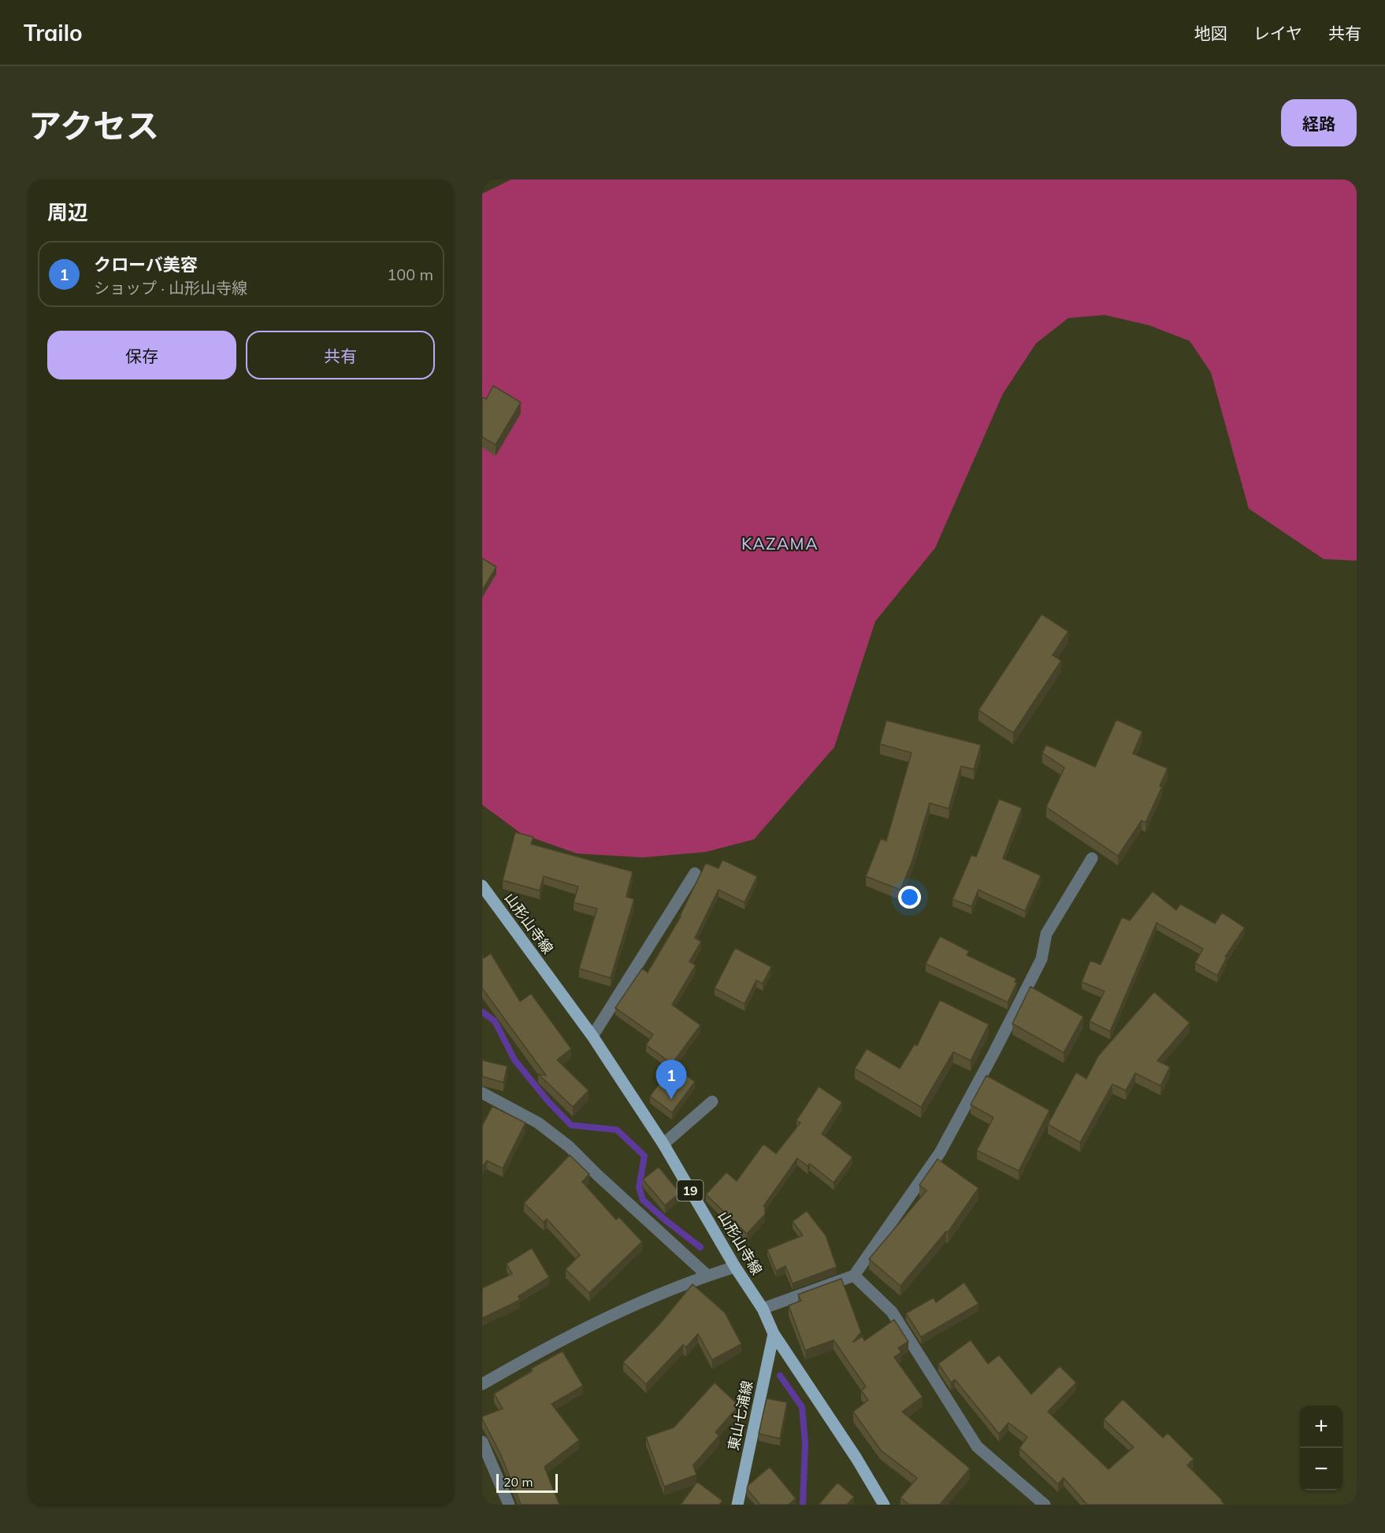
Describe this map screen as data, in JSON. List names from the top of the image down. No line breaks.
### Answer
{"streets":{"main road":["山形山寺線","19","東山七浦線"]},"crossings":[["山形山寺線","東山七浦線"]],"districts":["KAZAMA"],"scale_bar":"20 m","page":{"header":"Trailo","nav":["地図","レイヤ","共有"],"title":"アクセス","buttons":["経路",["保存","共有"]],"heading":"周辺","list":[{"mark":"1","name":"クローバ美容","note":"ショップ · 山形山寺線","value":"100 m"}],"pins":"1","map_buttons":["+","−"],"scale":"20 m"}}
